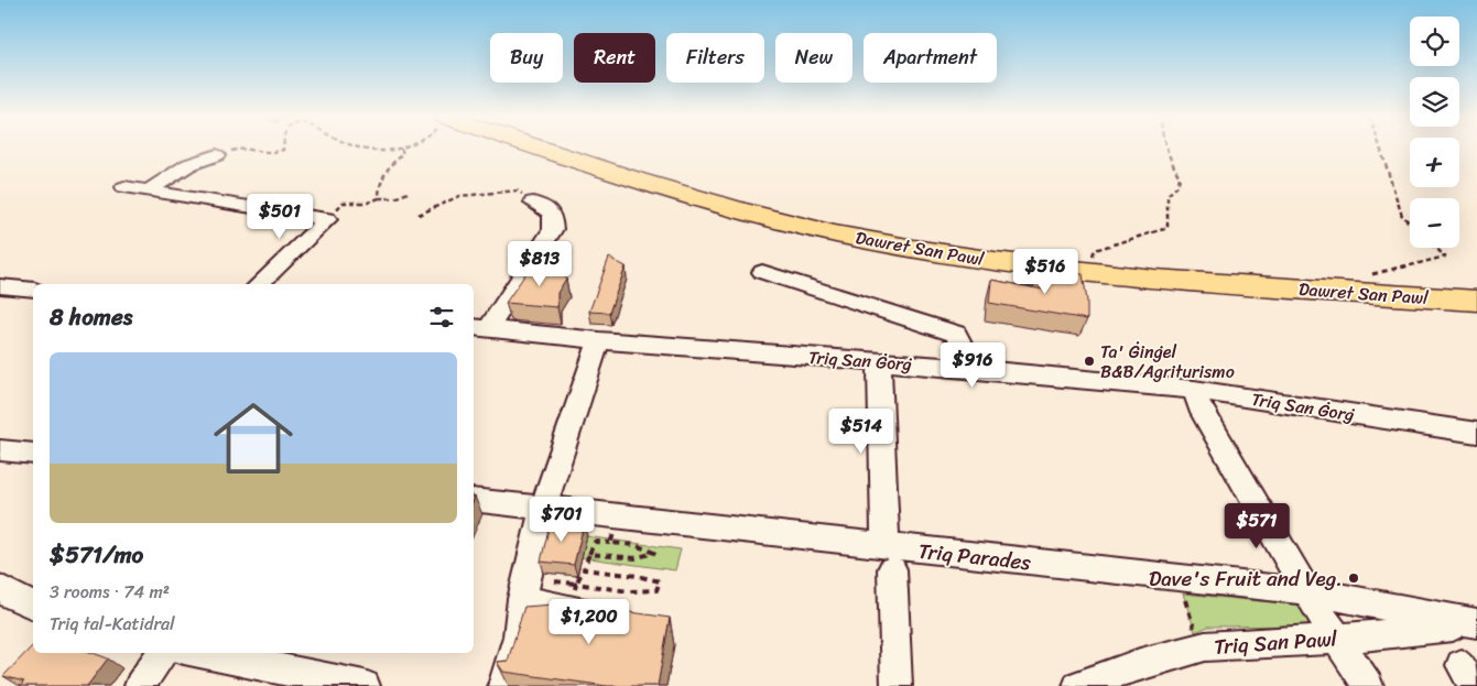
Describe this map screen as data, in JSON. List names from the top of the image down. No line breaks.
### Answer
{"streets":{"highway":["Dawret San Pawl"],"street":["Triq San Ġorġ","Triq Parades","Triq San Pawl"]},"crossings":[["Triq Parades","Triq San Pawl"]],"places":["Ta' Ġinġel B&B/Agriturismo","Dave's Fruit and Veg."],"page":{"map_buttons":["+","−"],"chip":["Buy","Rent","Filters","New","Apartment"],"price":["$501","$813","$516","$916","$514","$701","$571","$1,200"],"heading":"8 homes","list":[{"name":"$571/mo","note":"3 rooms · 74 m² · Triq tal-Katidral"}]}}
